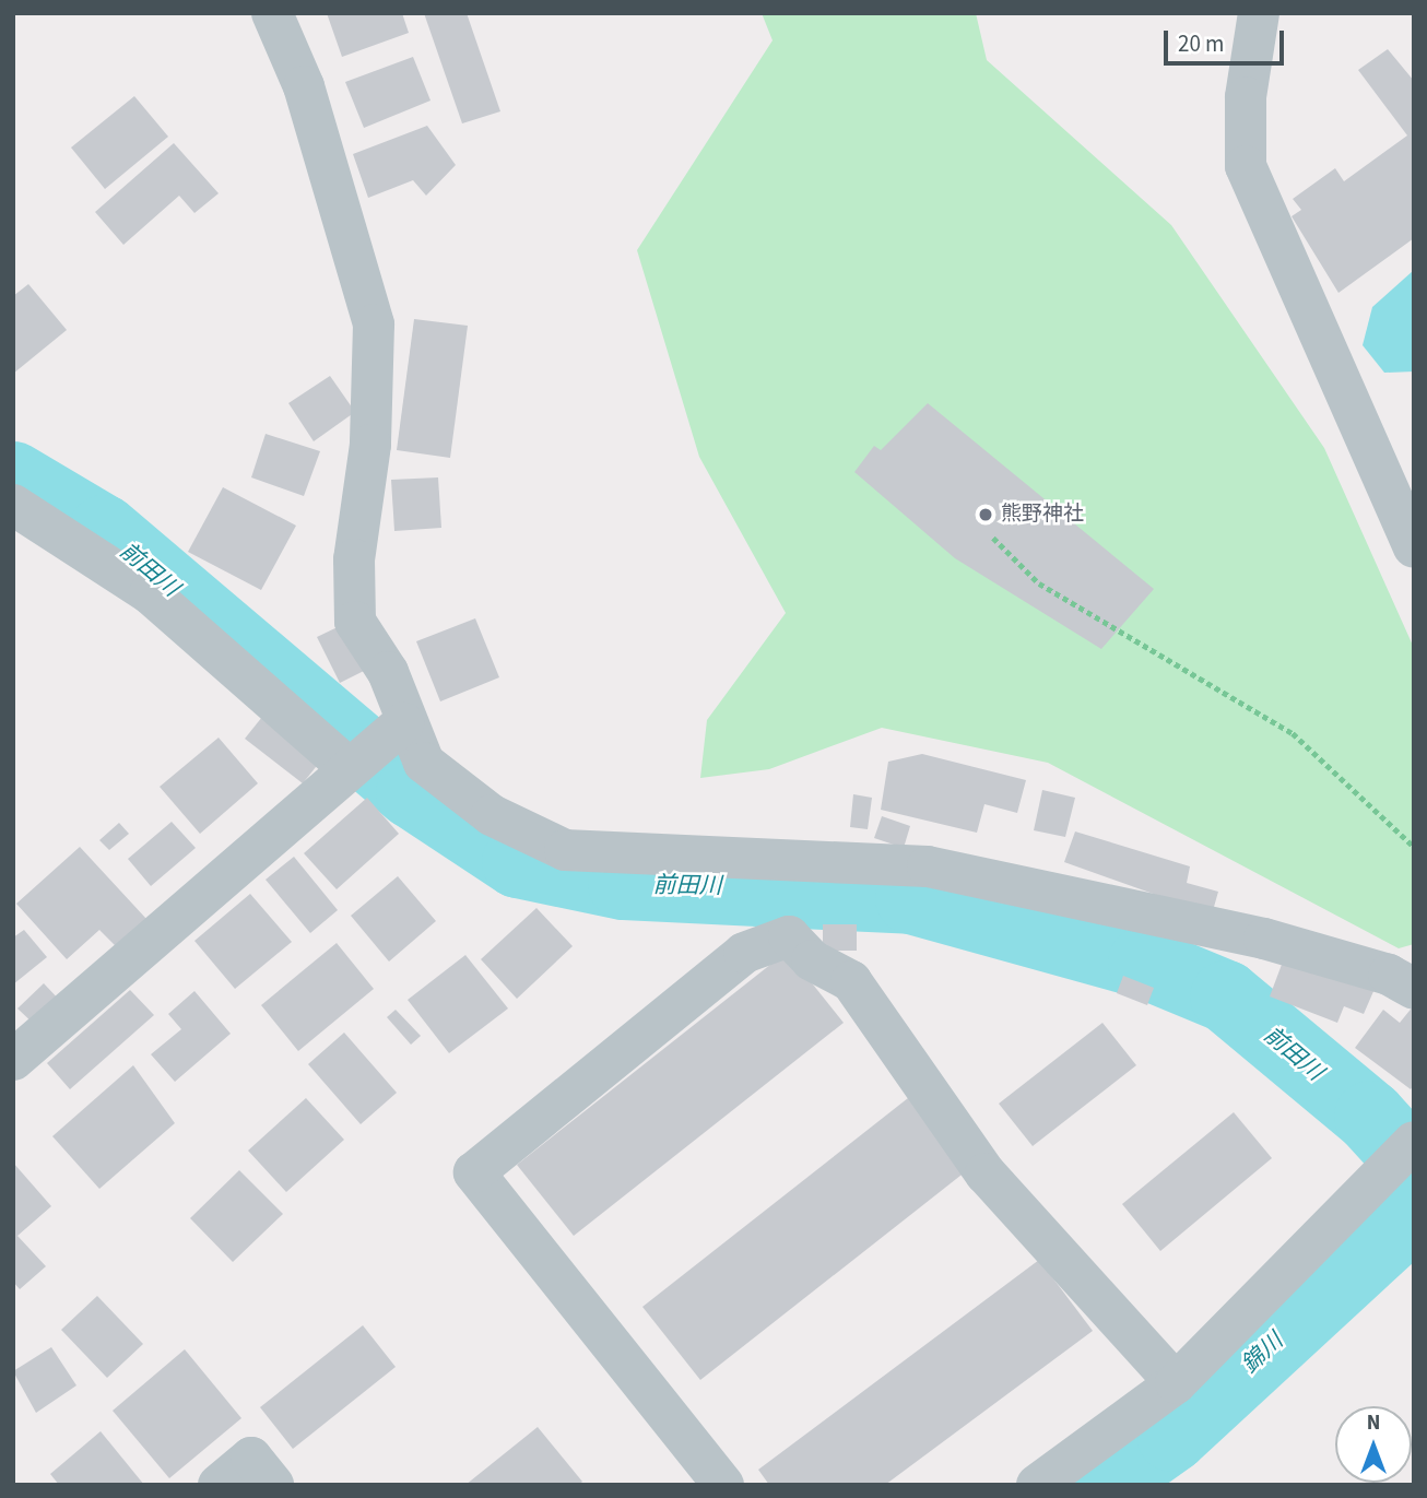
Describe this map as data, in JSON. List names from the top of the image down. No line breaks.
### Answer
{"water":["前田川","錦川"],"places":["熊野神社"],"scale_bar":"20 m","north":"top"}
